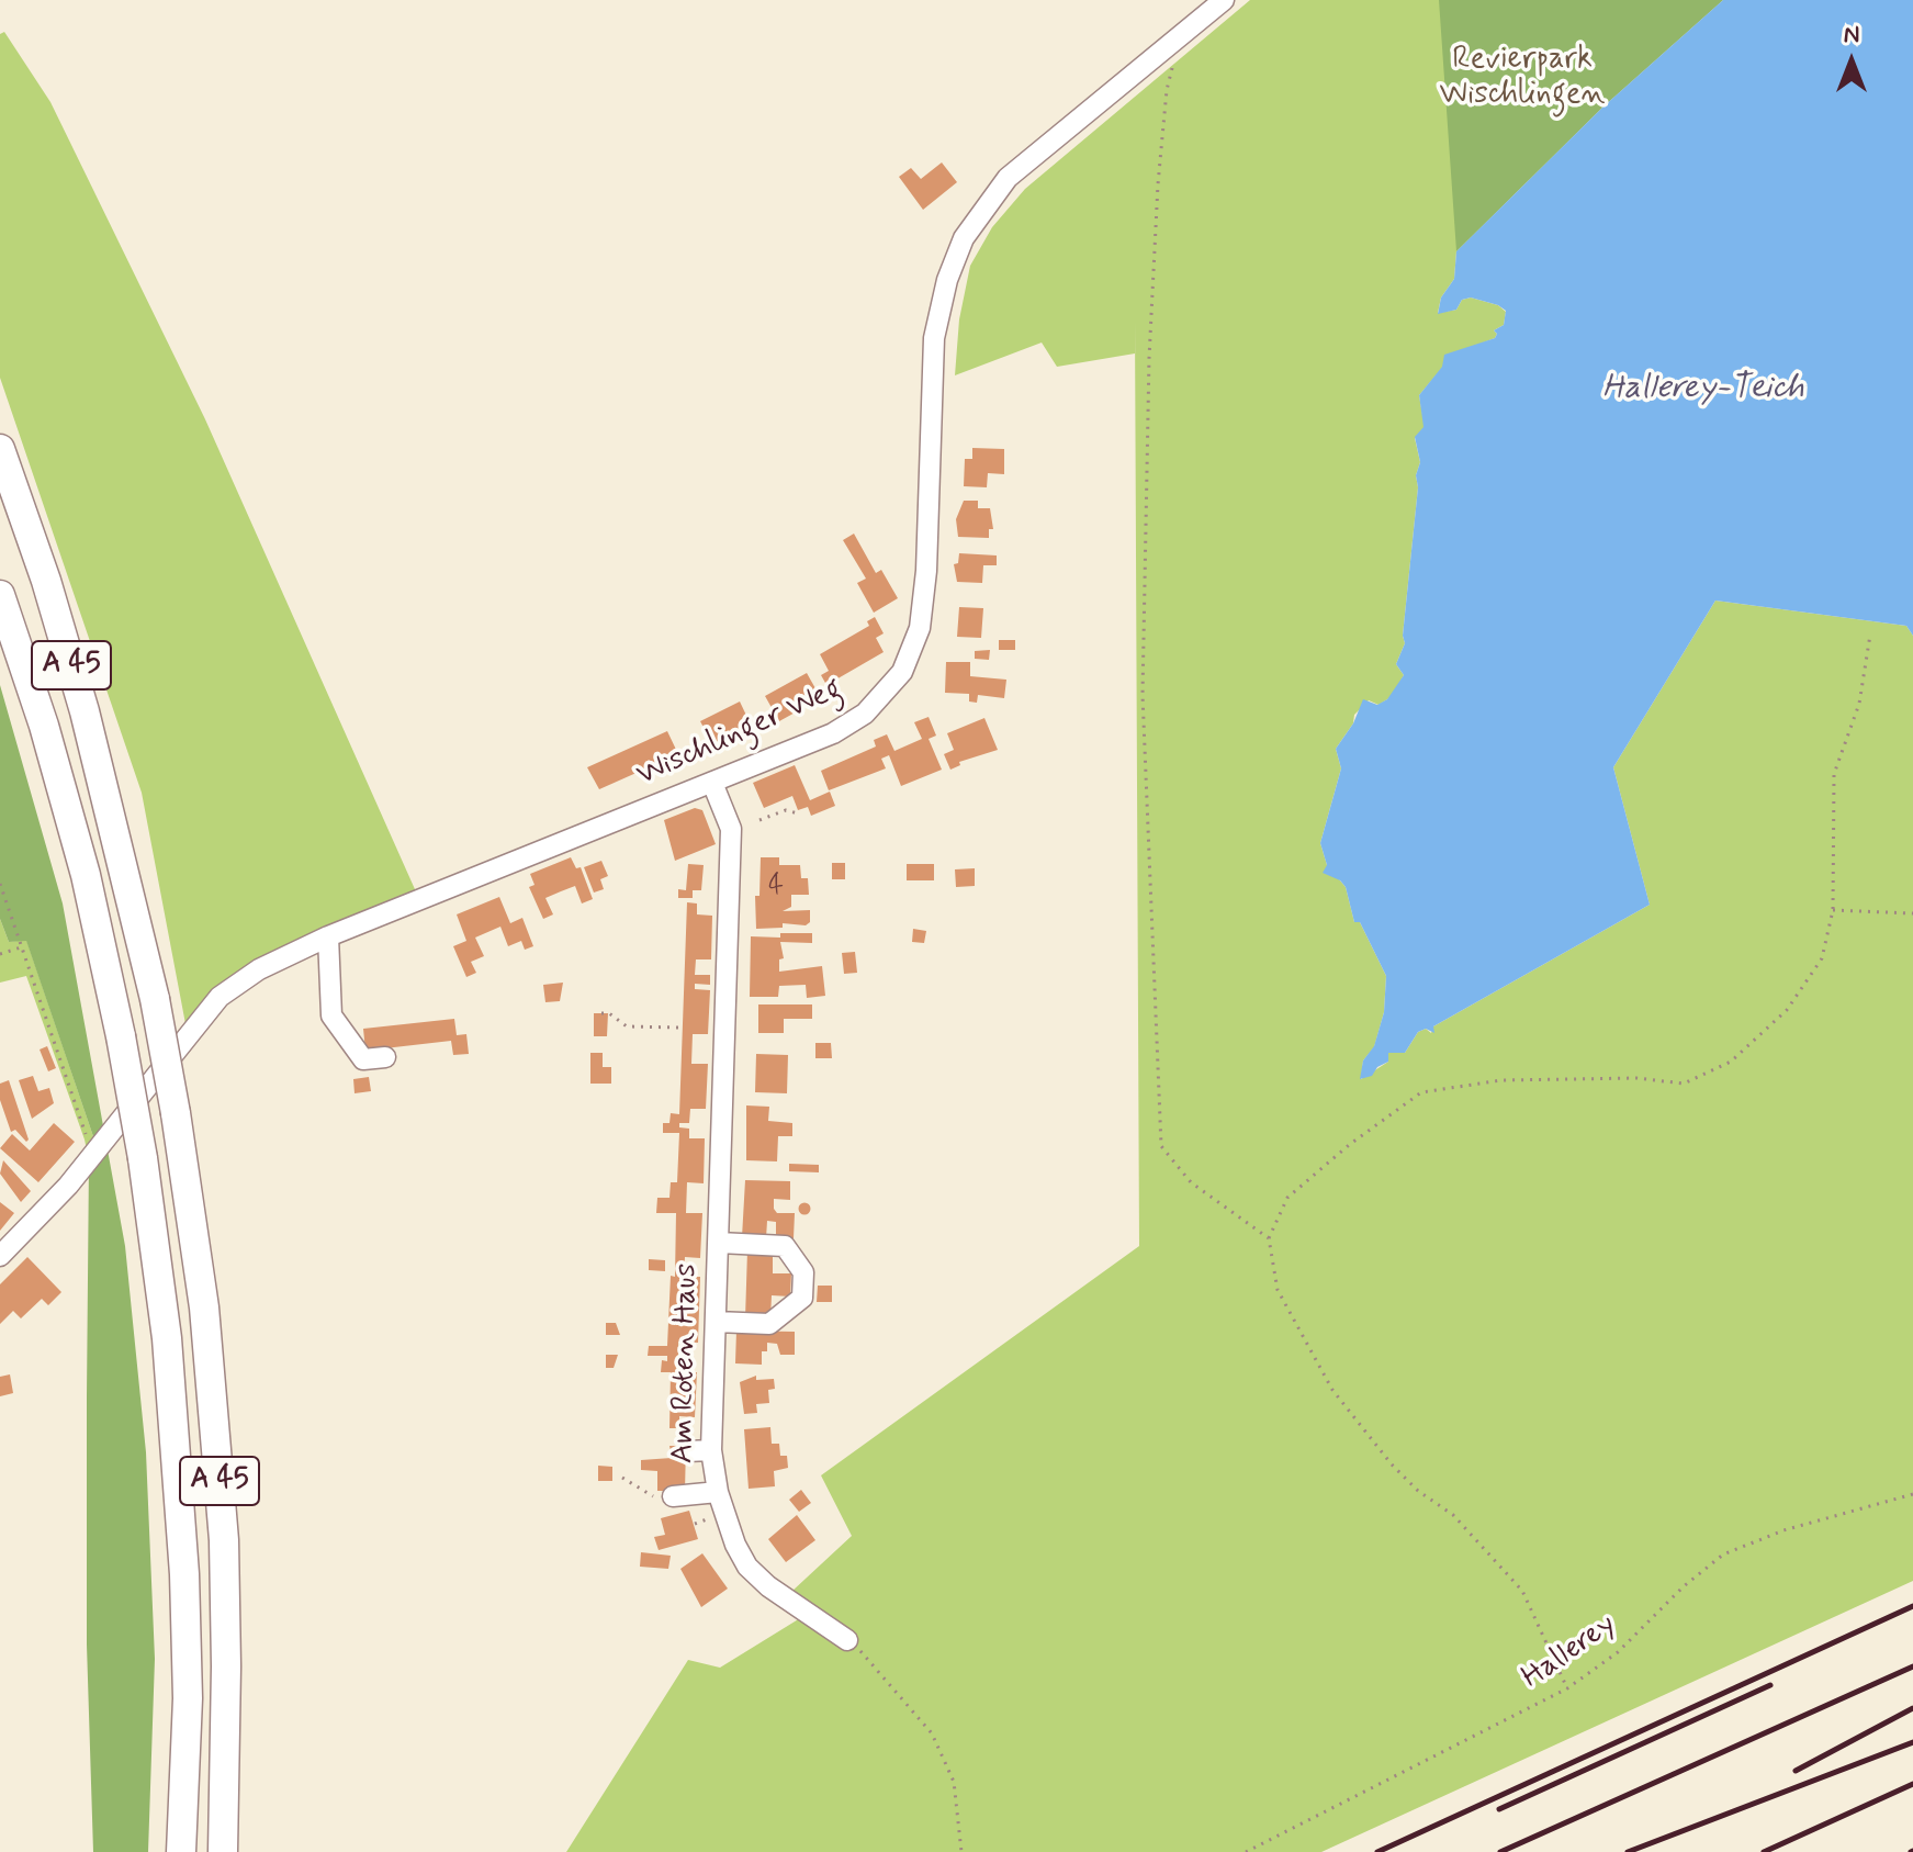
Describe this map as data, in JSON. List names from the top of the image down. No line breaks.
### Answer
{"streets":{"highway":["A 45"],"street":["Wischlinger Weg","Am Roten Haus"],"path":["Hallerey"]},"crossings":[["Wischlinger Weg","Am Roten Haus"]],"water":["Hallerey-Teich"],"parks":["Revierpark Wischlingen"],"house_numbers":["4"],"north":"top"}
